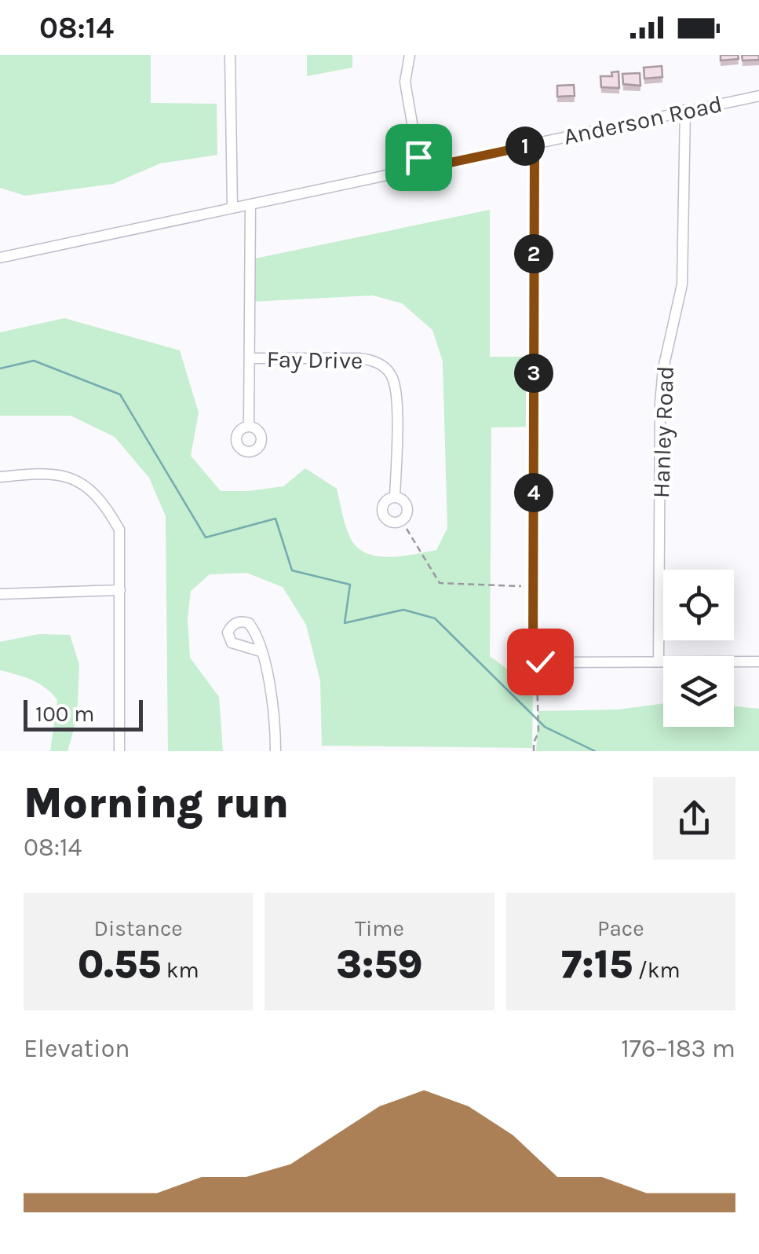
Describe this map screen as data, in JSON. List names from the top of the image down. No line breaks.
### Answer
{"streets":{"street":["Anderson Road","Fay Drive","Hanley Road"]},"crossings":[["Anderson Road","Hanley Road"]],"scale_bar":"100 m","page":{"status":"08:14","pins":["1","2","3","4"],"scale":"100 m","heading":["Morning run","08:14"],"stats":[["Distance","0.55 km"],["Time","3:59"],["Pace","7:15 /km"]],"chart":["Elevation","176–183 m"]}}
